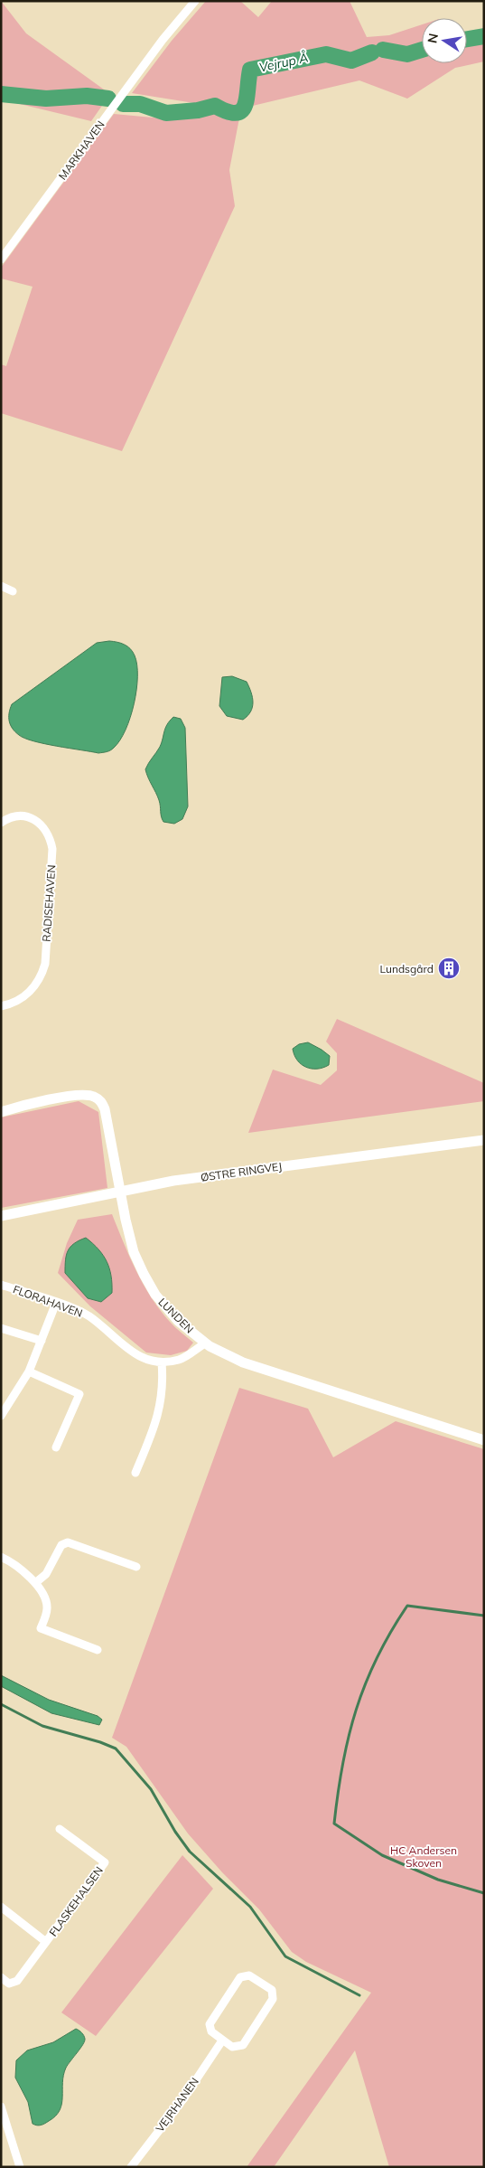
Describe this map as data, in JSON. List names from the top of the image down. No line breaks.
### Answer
{"streets":{"street":["MARKHAVEN","RADISEHAVEN","ØSTRE RINGVEJ","FLORAHAVEN","LUNDEN","FLASKEHALSEN","VEJRHANEN"]},"crossings":[["FLORAHAVEN","LUNDEN"]],"water":["Vejrup Å"],"parks":["HC Andersen Skoven"],"places":{"building":["Lundsgård"]},"north":"left"}
